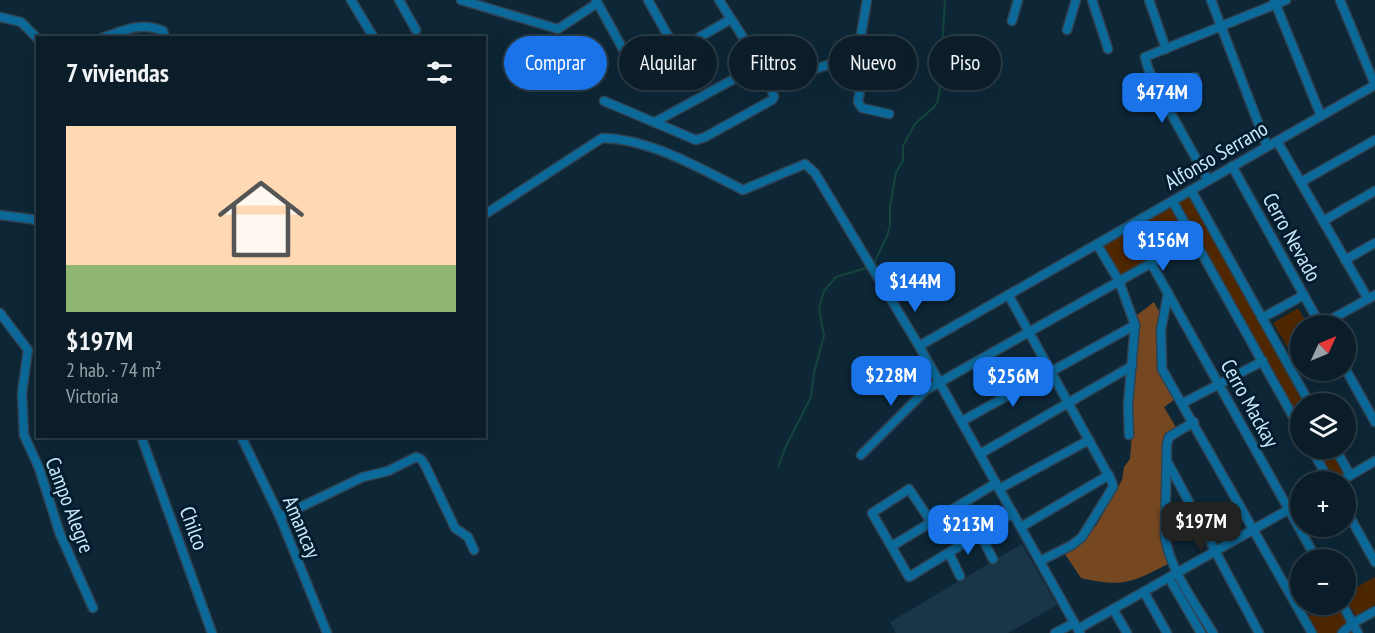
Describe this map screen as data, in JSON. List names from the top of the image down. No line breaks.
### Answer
{"streets":{"street":["Alfonso Serrano","Cerro Nevado","Cerro Mackay","Campo Alegre","Amancay","Chilco"]},"crossings":[["Alfonso Serrano","Cerro Nevado"]],"north":"top right","page":{"chip":["Comprar","Alquilar","Filtros","Nuevo","Piso"],"heading":"7 viviendas","price":["$474M","$156M","$144M","$228M","$256M","$197M","$213M"],"list":[{"name":"$197M","note":"2 hab. · 74 m² · Victoria"}],"map_buttons":["+","−"]}}
